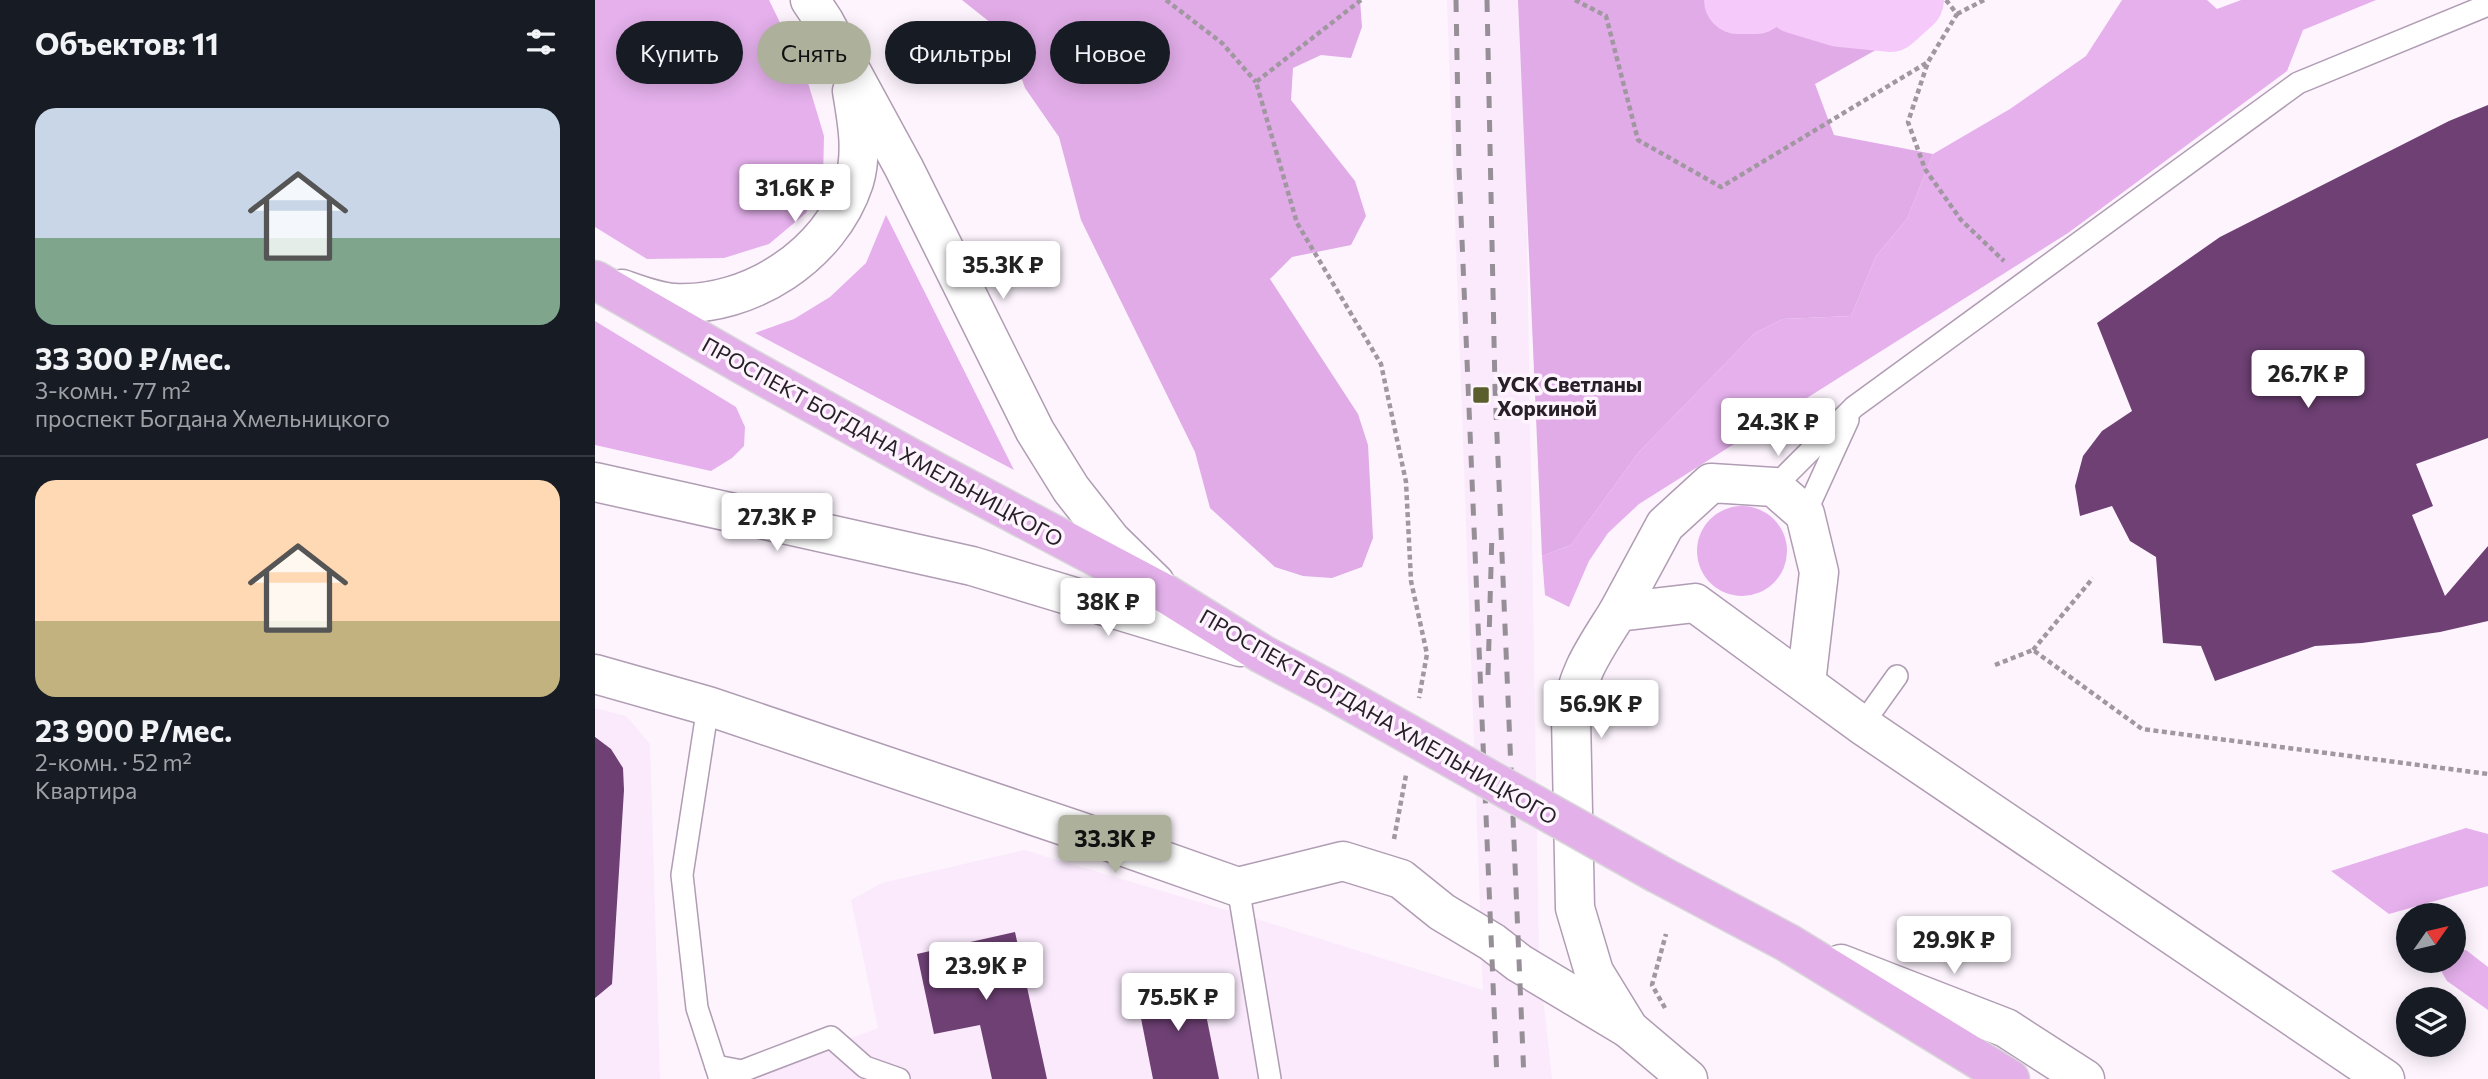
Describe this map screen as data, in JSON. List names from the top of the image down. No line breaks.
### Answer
{"streets":{"main road":["ПРОСПЕКТ БОГДАНА ХМЕЛЬНИЦКОГО"]},"places":{"transit":["УСК Светланы Хоркиной"]},"north":"top right","page":{"heading":"Объектов: 11","chip":["Купить","Снять","Фильтры","Новое"],"list":[{"name":"33 300 ₽/мес.","note":"3-комн. · 77 m² · проспект Богдана Хмельницкого"},{"name":"23 900 ₽/мес.","note":"2-комн. · 52 m² · Квартира"}],"price":["31.6K ₽","35.3K ₽","26.7K ₽","24.3K ₽","27.3K ₽","38K ₽","56.9K ₽","33.3K ₽","29.9K ₽","23.9K ₽","75.5K ₽"]}}
